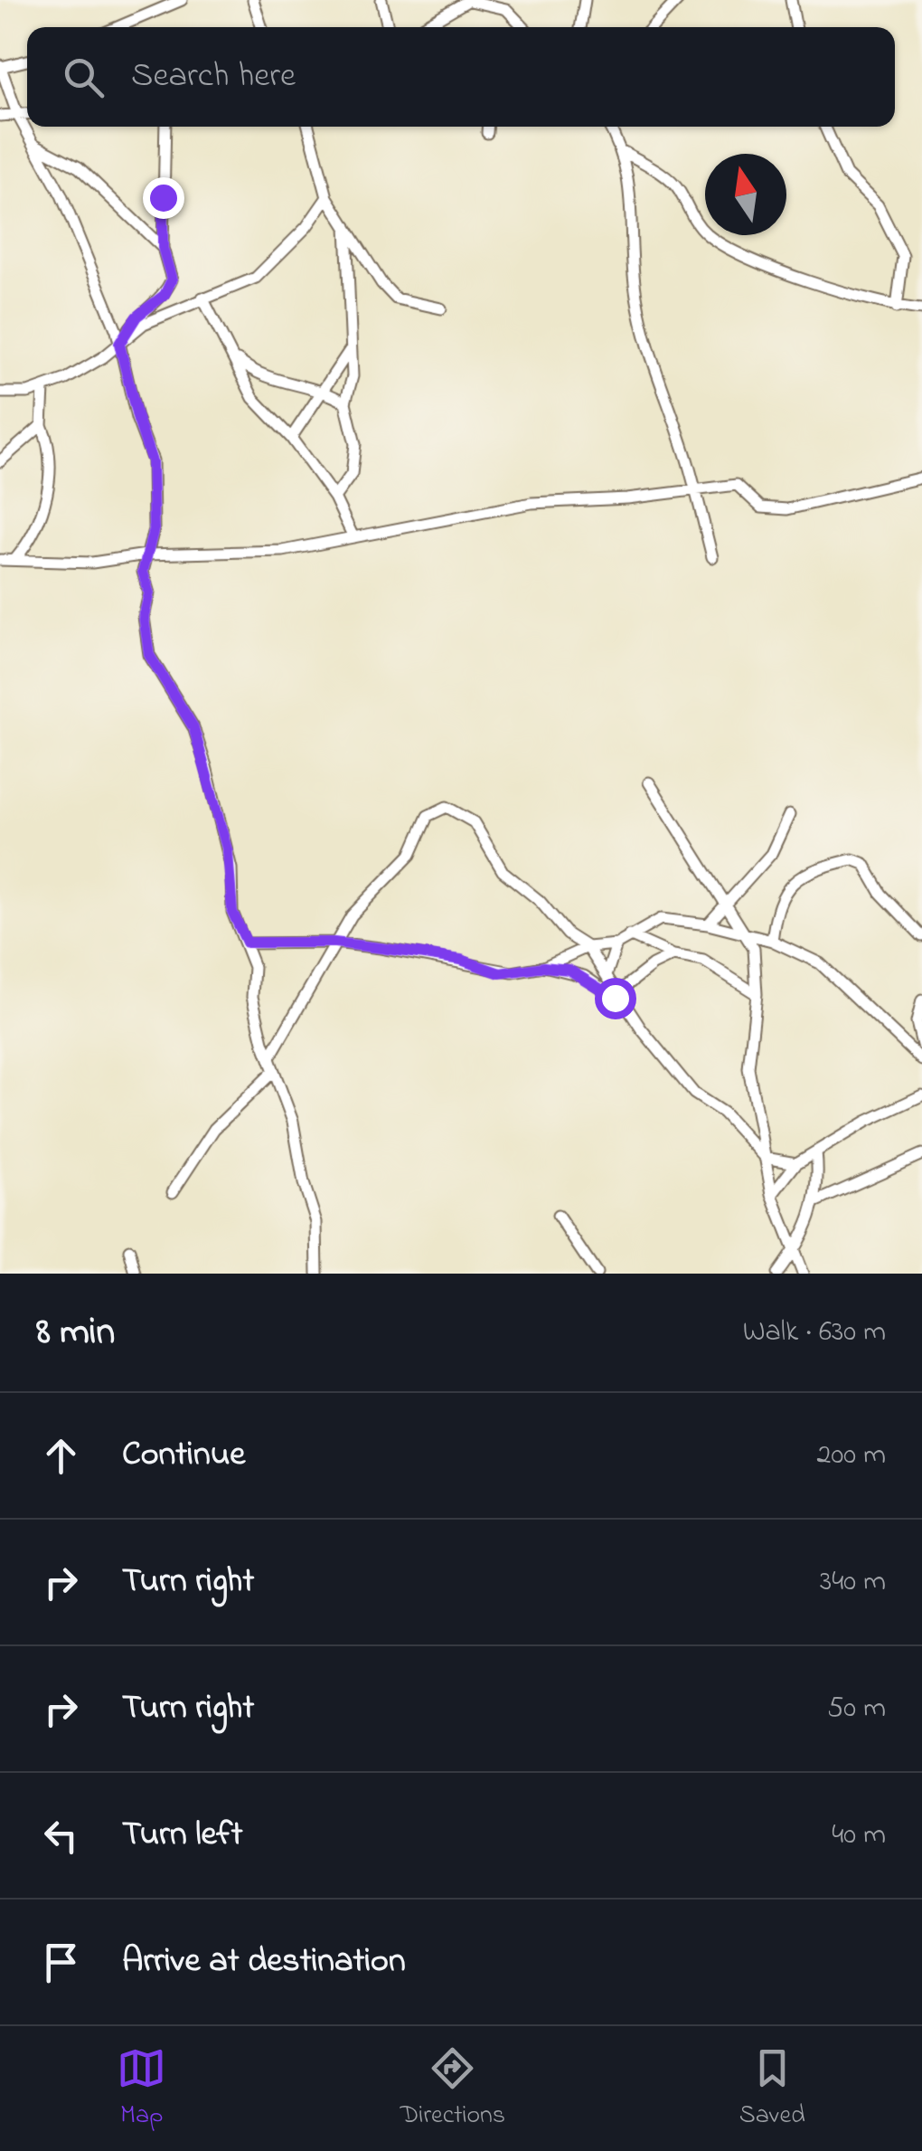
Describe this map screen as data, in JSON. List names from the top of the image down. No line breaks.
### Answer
{"north":"top","page":{"search":"Search here","heading":["8 min","Walk · 630 m"],"list":[["Continue","200 m"],["Turn right","340 m"],["Turn right","50 m"],["Turn left","40 m"],"Arrive at destination"],"nav":["Map","Directions","Saved"]}}
